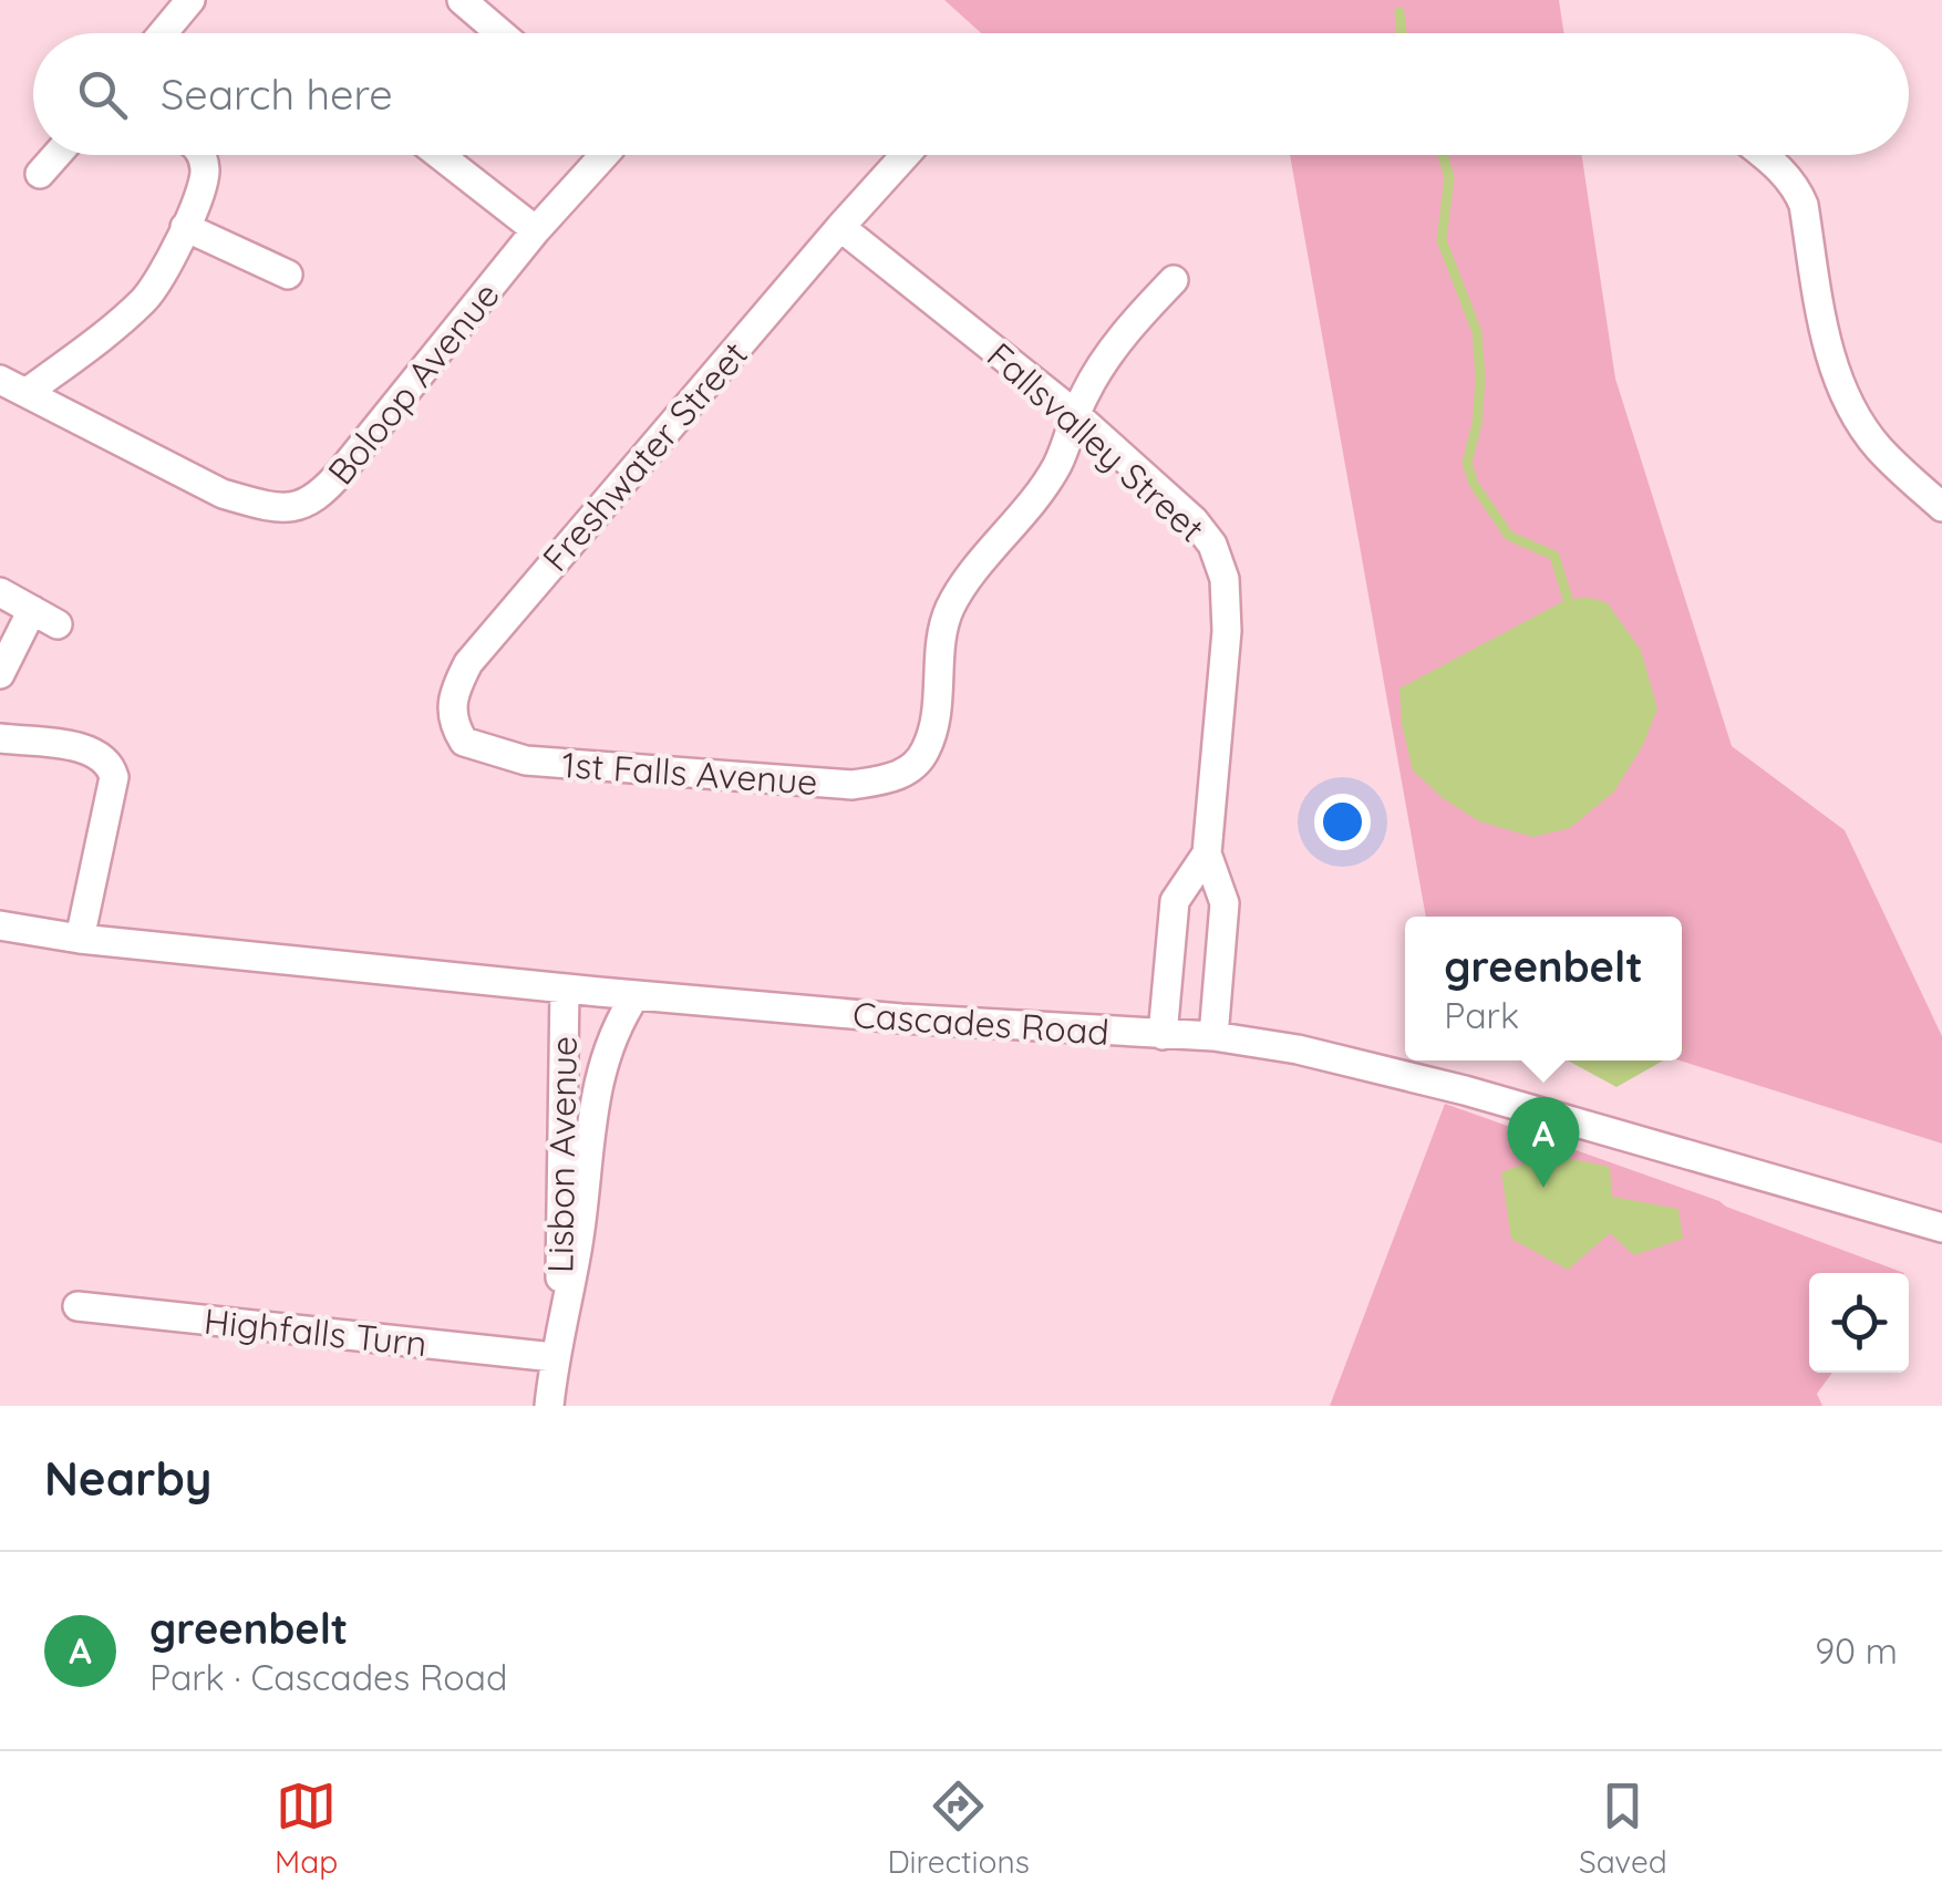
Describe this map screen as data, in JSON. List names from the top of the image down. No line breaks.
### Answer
{"streets":{"street":["Boloop Avenue","Fallsvalley Street","Freshwater Street","1st Falls Avenue","Cascades Road","Lisbon Avenue","Highfalls Turn"]},"crossings":[["Fallsvalley Street","Freshwater Street"],["Fallsvalley Street","1st Falls Avenue"],["Fallsvalley Street","Cascades Road"],["Freshwater Street","1st Falls Avenue"],["Cascades Road","Lisbon Avenue"],["Lisbon Avenue","Highfalls Turn"]],"page":{"search":"Search here","popup":["greenbelt","Park"],"pins":"A","heading":"Nearby","list":[{"mark":"A","name":"greenbelt","note":"Park · Cascades Road","value":"90 m"}],"nav":["Map","Directions","Saved"]}}
